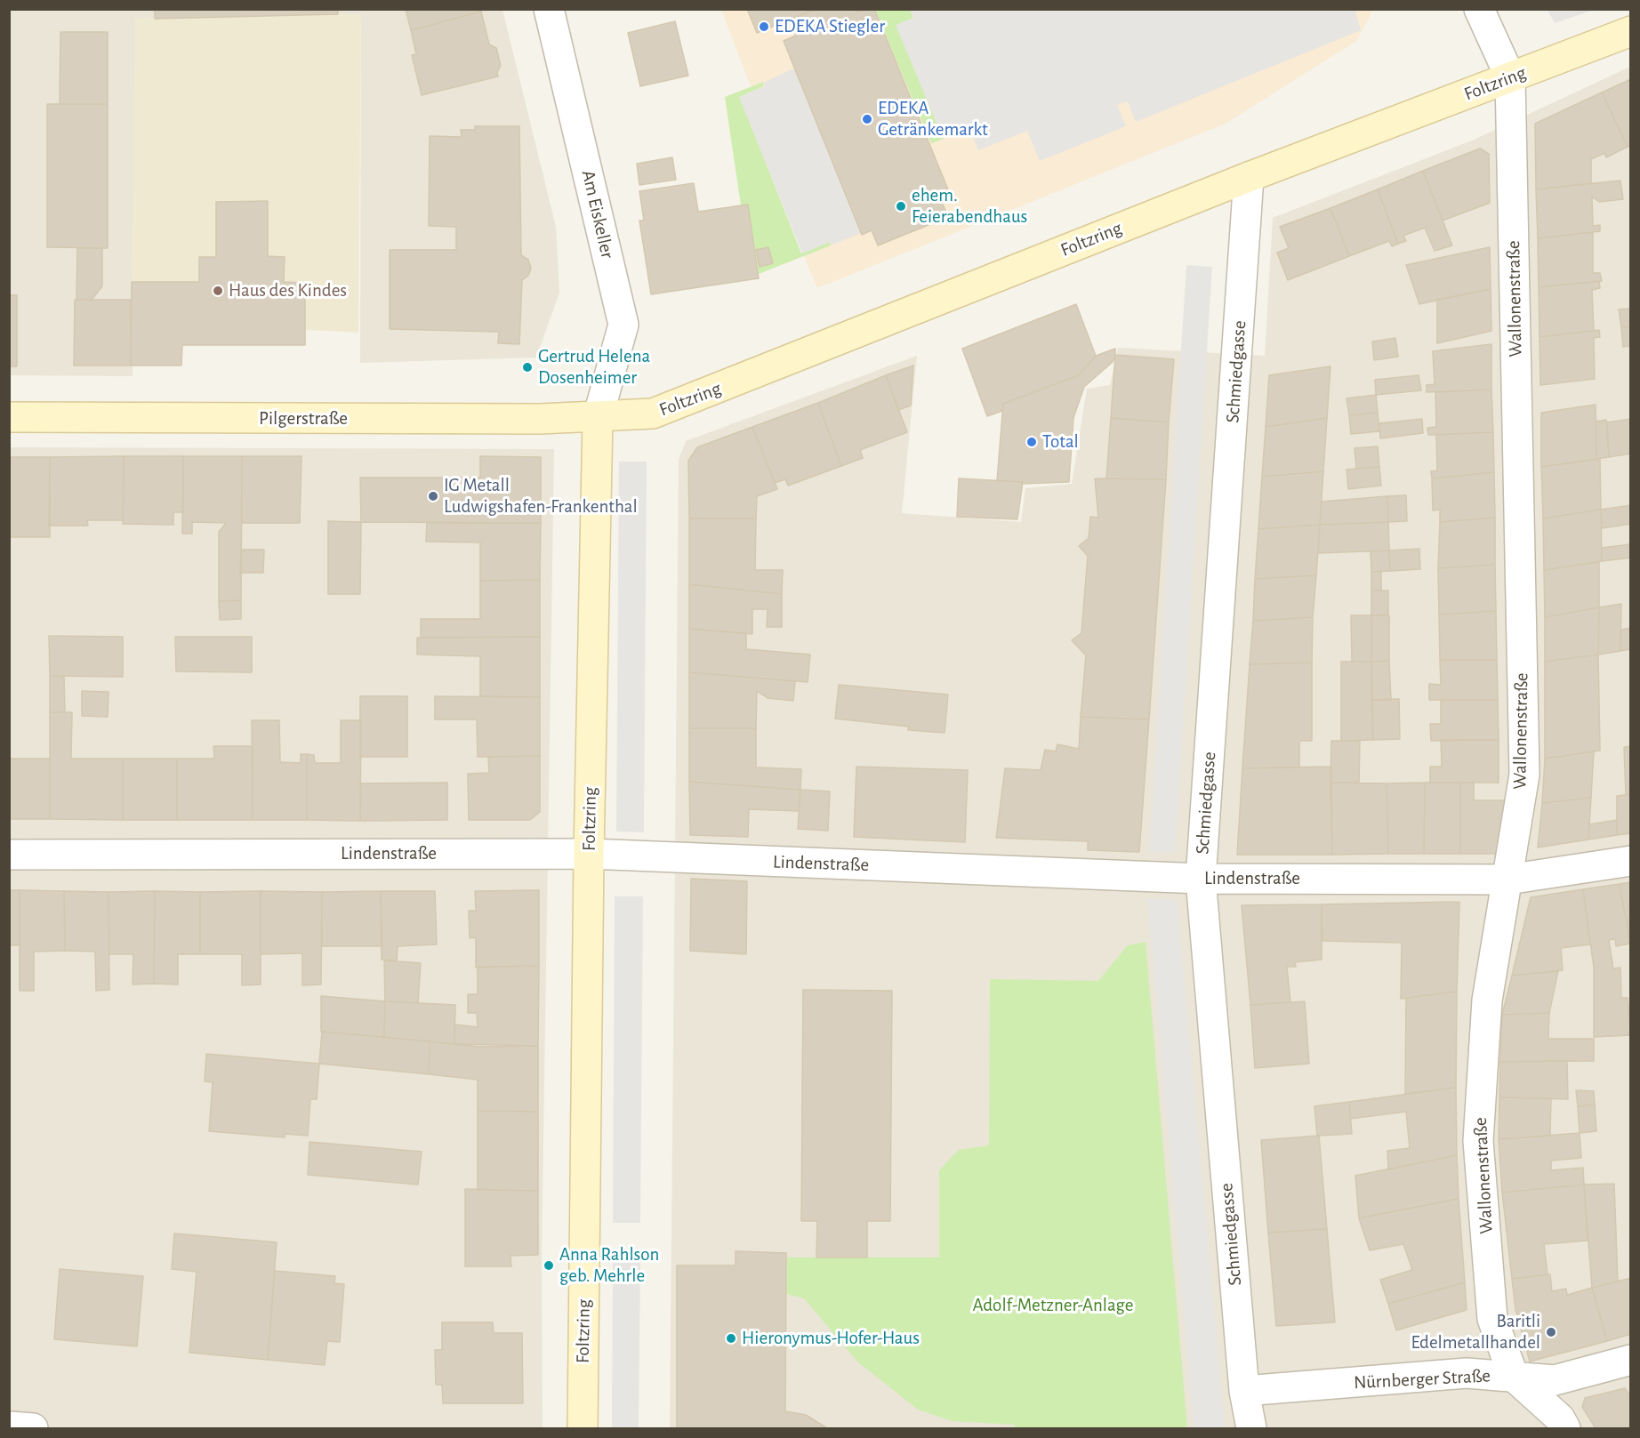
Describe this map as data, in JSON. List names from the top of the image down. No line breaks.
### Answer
{"streets":{"street":["Foltzring","Am Eiskeller","Wallonenstraße","Schmiedgasse","Pilgerstraße","Lindenstraße","Nürnberger Straße"]},"crossings":[["Foltzring","Am Eiskeller"],["Foltzring","Wallonenstraße"],["Foltzring","Schmiedgasse"],["Foltzring","Pilgerstraße"],["Foltzring","Lindenstraße"],["Am Eiskeller","Pilgerstraße"],["Wallonenstraße","Lindenstraße"],["Wallonenstraße","Nürnberger Straße"],["Schmiedgasse","Lindenstraße"],["Schmiedgasse","Nürnberger Straße"]],"parks":["Adolf-Metzner-Anlage"],"places":["EDEKA Stiegler","EDEKA Getränkemarkt","ehem. Feierabendhaus","Haus des Kindes","Gertrud Helena Dosenheimer","Total","IG Metall Ludwigshafen-Frankenthal","Anna Rahlson geb. Mehrle","Baritli Edelmetallhandel","Hieronymus-Hofer-Haus"]}
